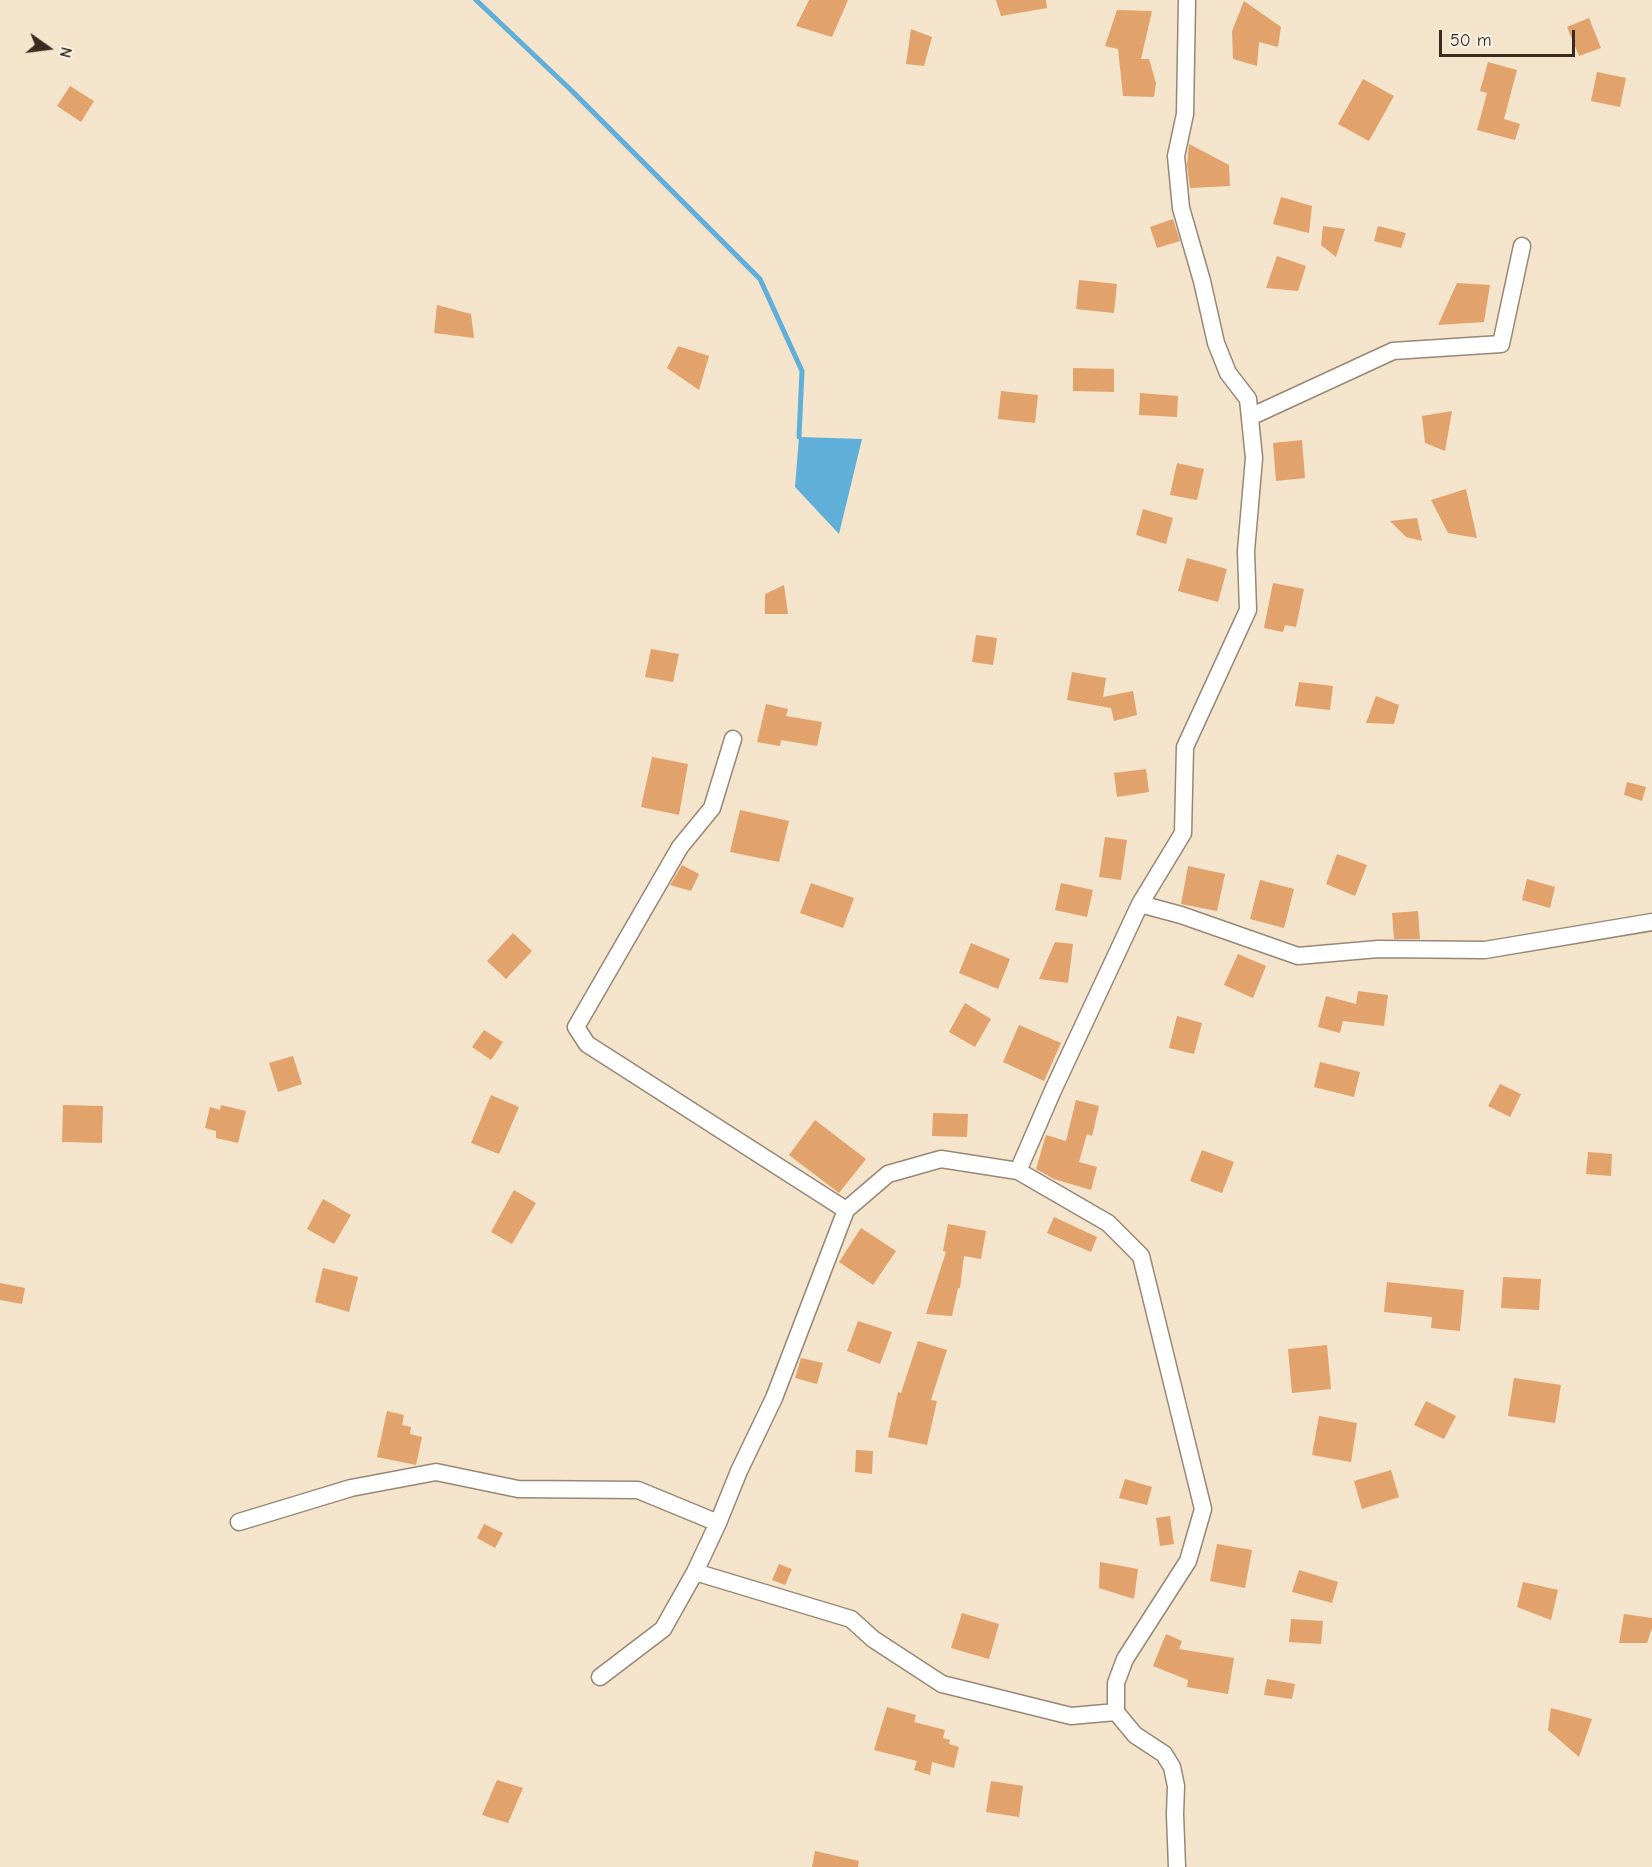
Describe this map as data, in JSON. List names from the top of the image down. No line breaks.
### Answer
{"scale_bar":"50 m","north":"right"}
